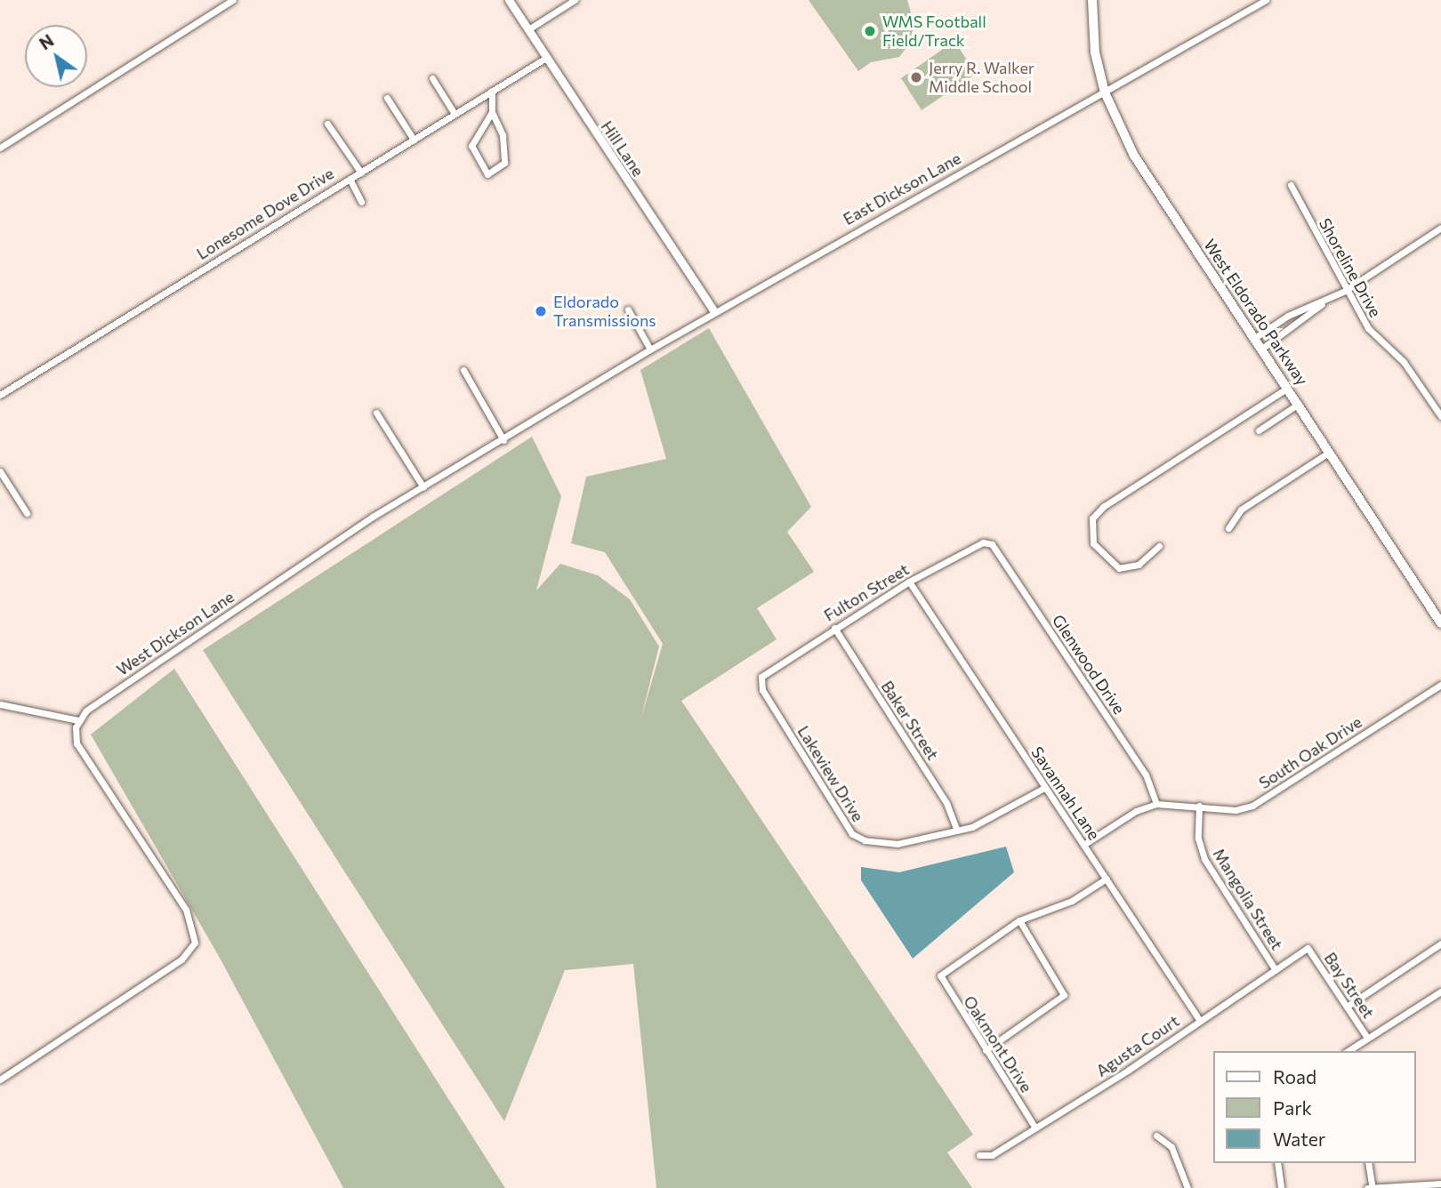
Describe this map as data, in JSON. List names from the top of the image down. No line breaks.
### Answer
{"streets":{"main road":["West Eldorado Parkway"],"street":["Hill Lane","East Dickson Lane","Lonesome Dove Drive","Shoreline Drive","Fulton Street","West Dickson Lane","Glenwood Drive","Baker Street","South Oak Drive","Lakeview Drive","Savannah Lane","Mangolia Street","Bay Street","Oakmont Drive","Agusta Court"]},"crossings":[["Hill Lane","East Dickson Lane"],["Hill Lane","Lonesome Dove Drive"],["Hill Lane","West Dickson Lane"],["East Dickson Lane","West Eldorado Parkway"],["East Dickson Lane","West Dickson Lane"],["Fulton Street","Glenwood Drive"],["Fulton Street","Baker Street"],["Fulton Street","Lakeview Drive"],["Fulton Street","Savannah Lane"],["Glenwood Drive","South Oak Drive"],["Baker Street","Lakeview Drive"],["South Oak Drive","Savannah Lane"],["South Oak Drive","Mangolia Street"],["Lakeview Drive","Savannah Lane"],["Savannah Lane","Agusta Court"],["Mangolia Street","Agusta Court"],["Bay Street","Agusta Court"],["Oakmont Drive","Agusta Court"]],"places":["WMS Football Field/Track","Jerry R. Walker Middle School","Eldorado Transmissions"],"legend":["Road","Park","Water"],"north":"top left"}
